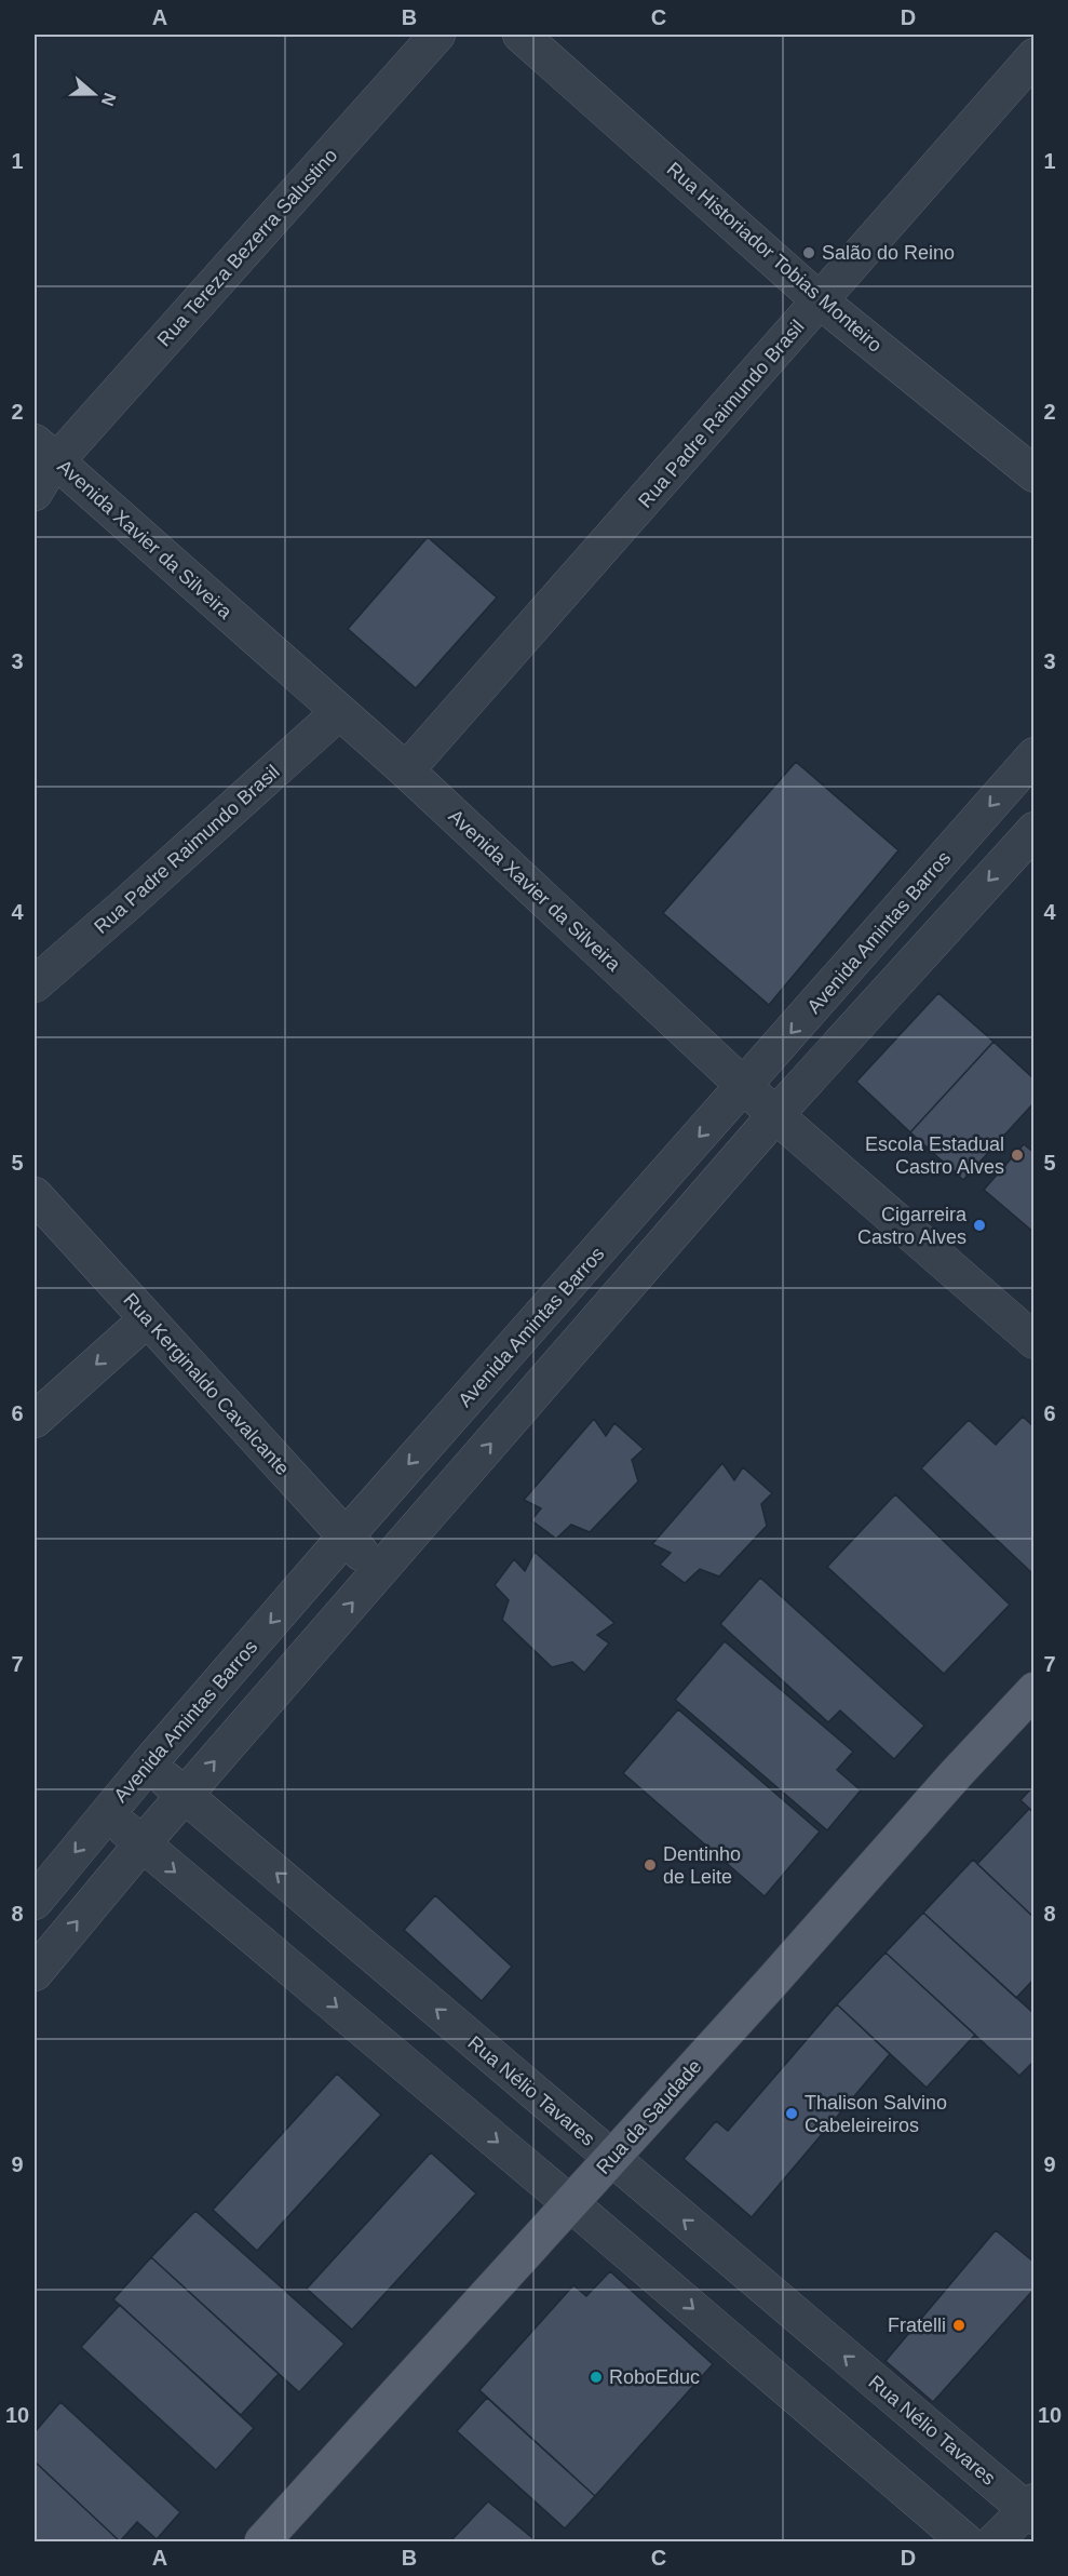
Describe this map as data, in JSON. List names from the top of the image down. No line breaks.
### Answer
{"streets":{"main road":["Rua da Saudade"],"street":["Rua Tereza Bezerra Salustino","Rua Historiador Tobias Monteiro","Rua Padre Raimundo Brasil","Avenida Xavier da Silveira","Avenida Amintas Barros","Rua Kerginaldo Cavalcante","Rua Nélio Tavares"]},"crossings":[["Rua Tereza Bezerra Salustino","Avenida Xavier da Silveira"],["Rua Historiador Tobias Monteiro","Rua Padre Raimundo Brasil"],["Rua Padre Raimundo Brasil","Avenida Xavier da Silveira"],["Avenida Xavier da Silveira","Avenida Amintas Barros"],["Avenida Amintas Barros","Rua Kerginaldo Cavalcante"],["Avenida Amintas Barros","Rua Nélio Tavares"],["Rua Nélio Tavares","Rua da Saudade"]],"places":["Salão do Reino","Escola Estadual Castro Alves","Cigarreira Castro Alves","Dentinho de Leite","Thalison Salvino Cabeleireiros","Fratelli","RoboEduc"],"north":"right","grid":{"columns":["A","B","C","D"],"rows":["1","2","3","4","5","6","7","8","9","10"]}}
